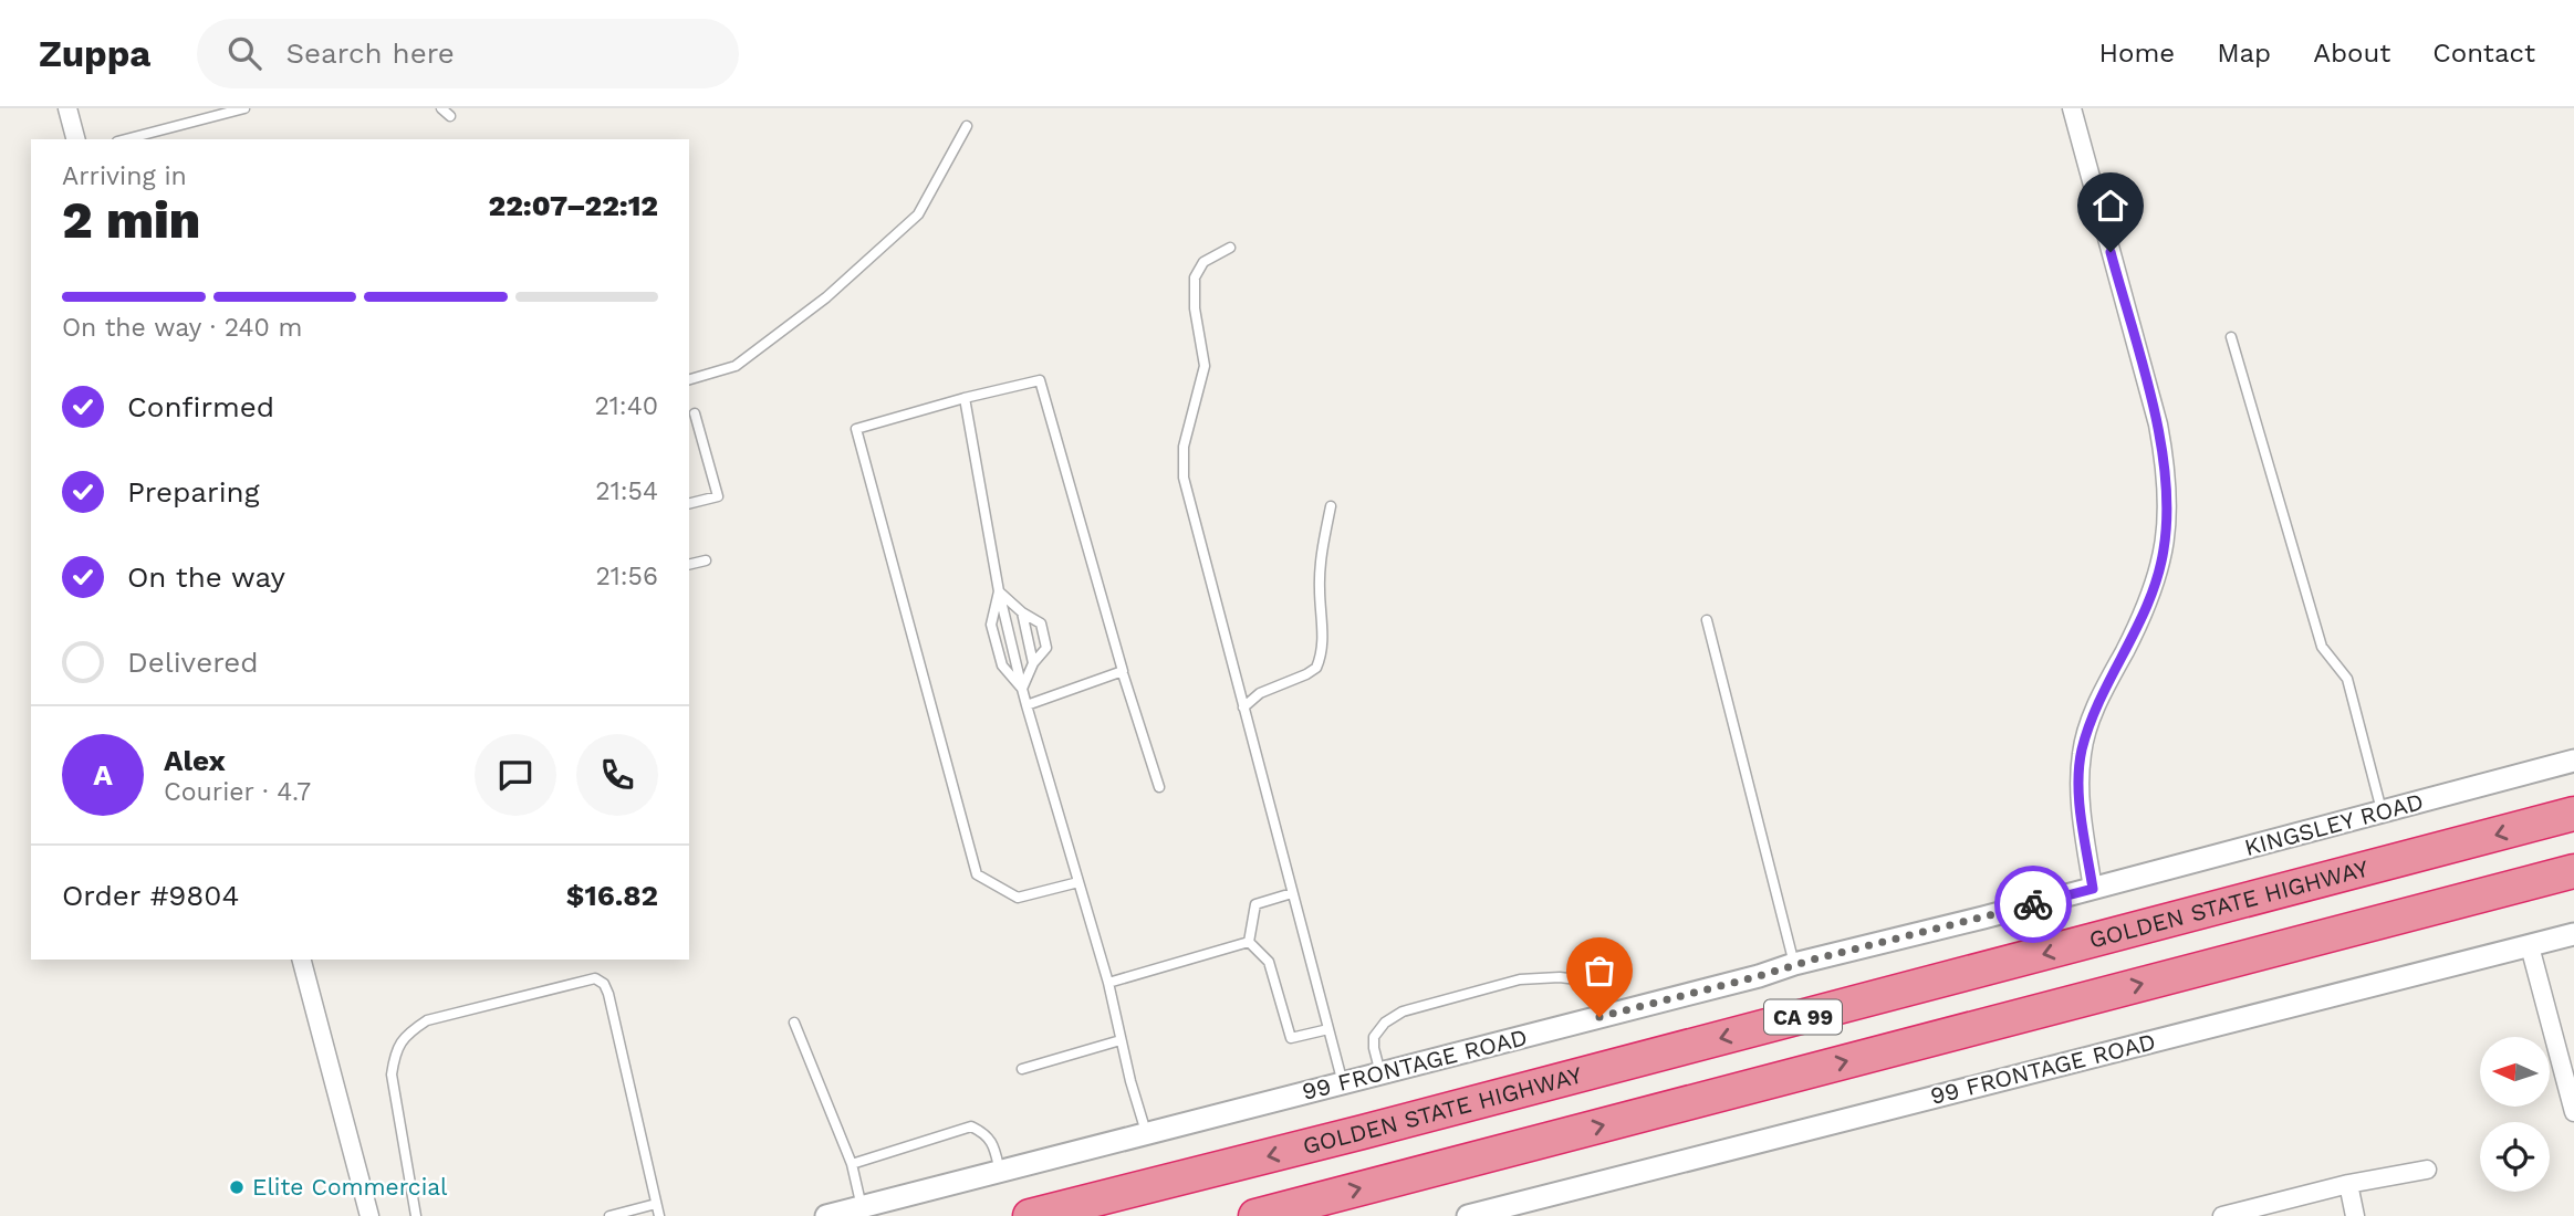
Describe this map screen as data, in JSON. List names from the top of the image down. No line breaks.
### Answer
{"streets":{"highway":["GOLDEN STATE HIGHWAY","CA 99"],"street":["KINGSLEY ROAD","99 FRONTAGE ROAD"]},"crossings":[["KINGSLEY ROAD","99 FRONTAGE ROAD"]],"places":["Elite Commercial"],"north":"left","page":{"header":"Zuppa","search":"Search here","nav":["Home","Map","About","Contact"],"heading":["2 min","Arriving in","22:07–22:12"],"panel":["Alex","Courier · 4.7","Order #9804","$16.82"],"bar":"On the way · 240 m","list":[["Confirmed","21:40"],["Preparing","21:54"],["On the way","21:56"],"Delivered"],"round":"A"}}
